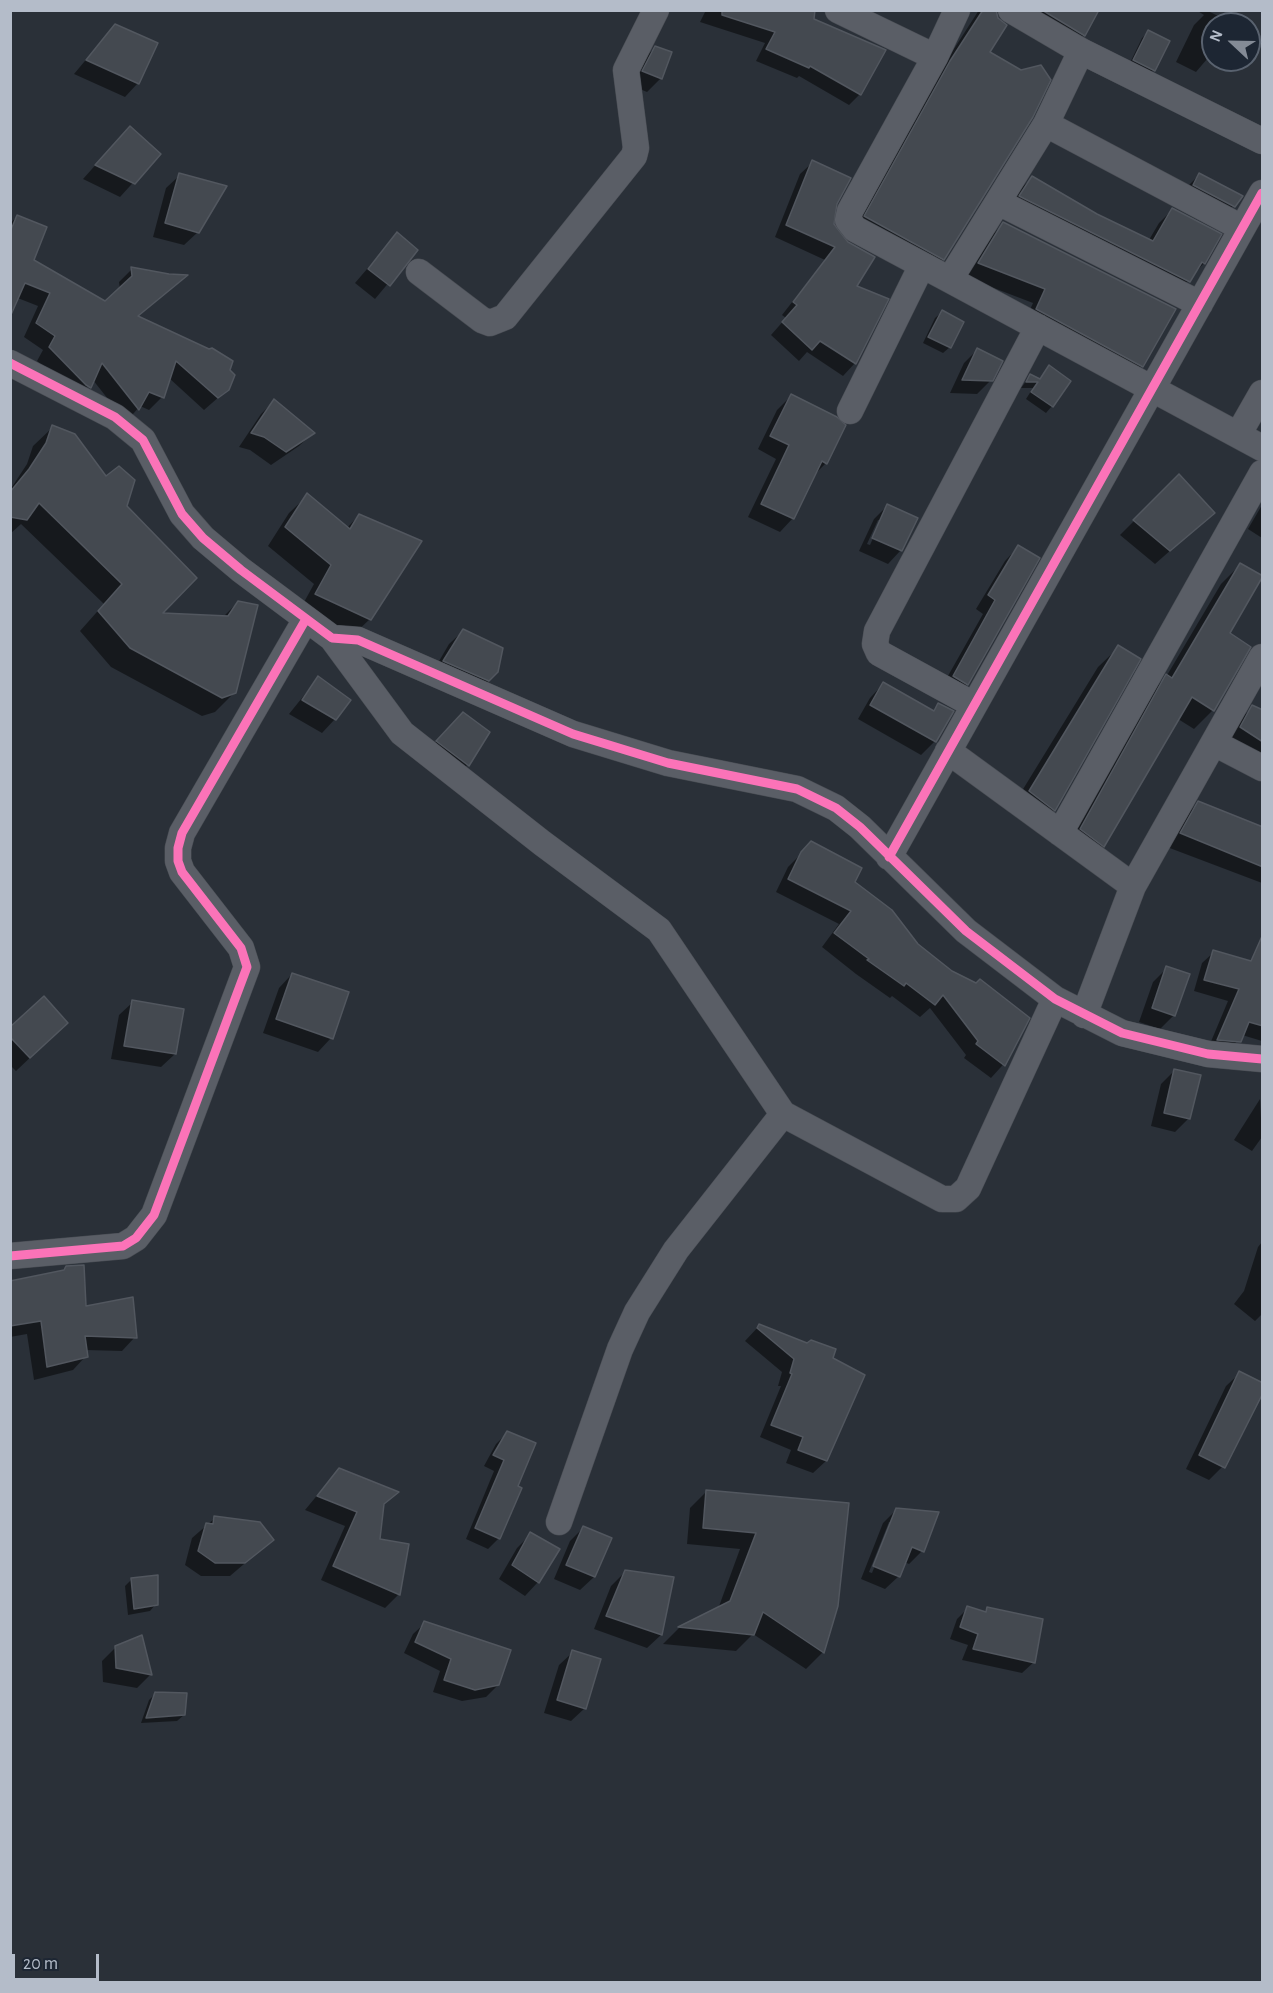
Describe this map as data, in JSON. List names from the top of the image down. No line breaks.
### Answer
{"scale_bar":"20 m","north":"left"}
